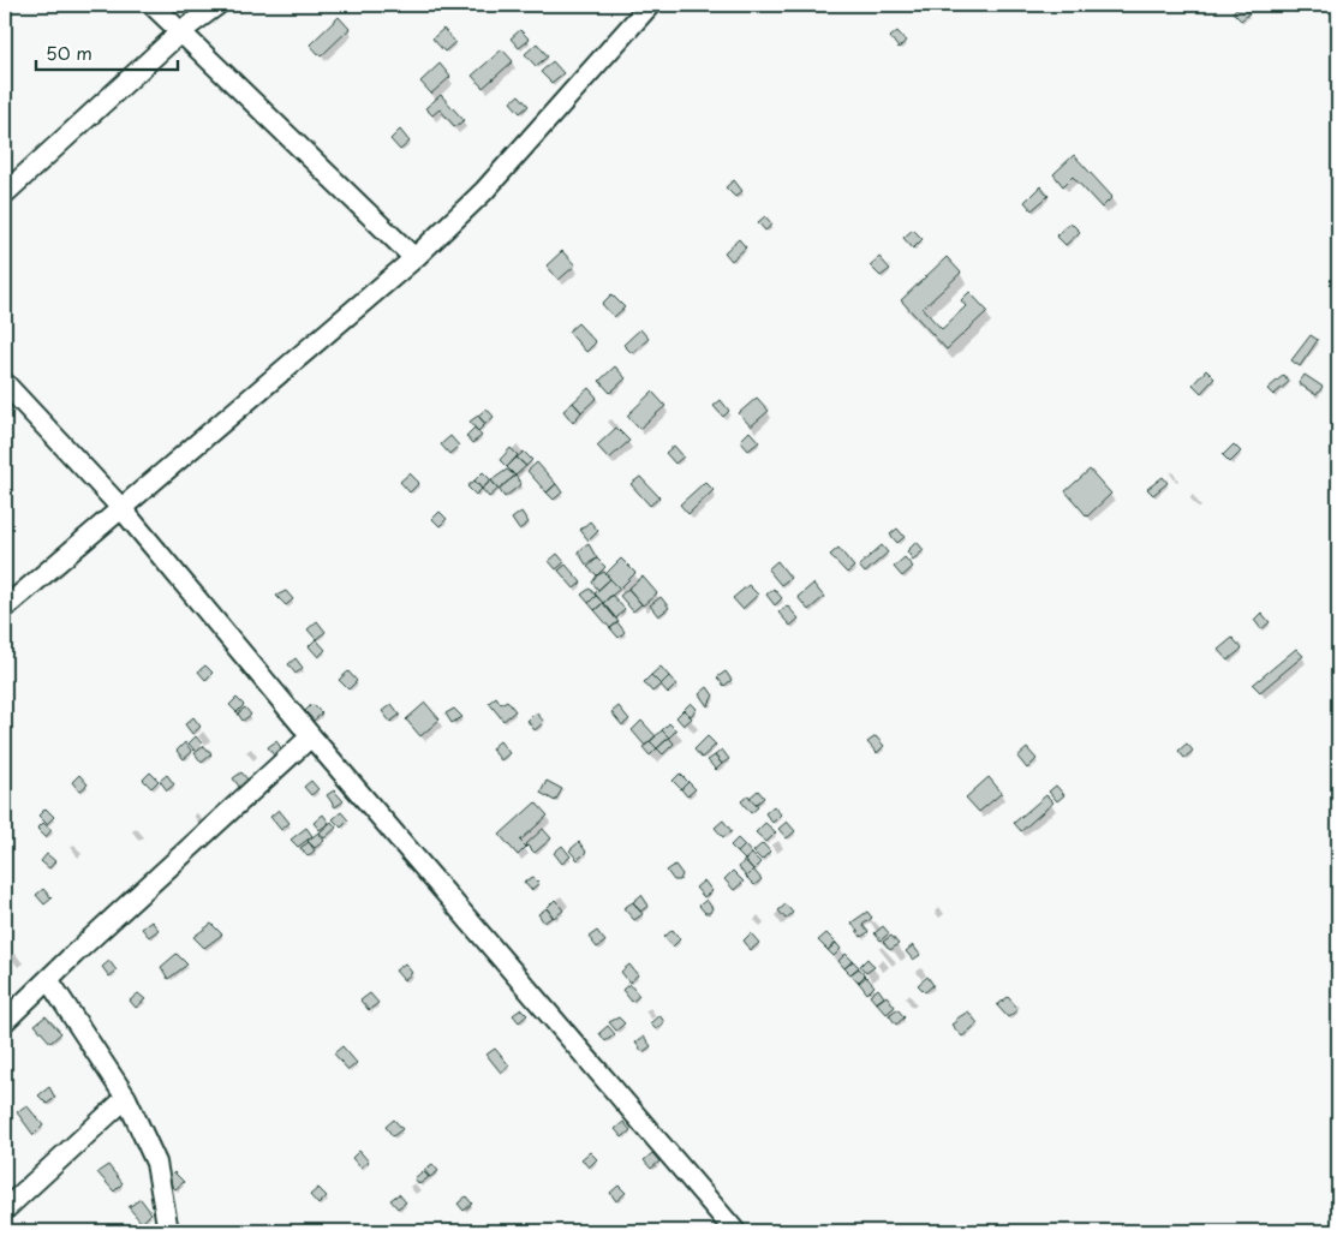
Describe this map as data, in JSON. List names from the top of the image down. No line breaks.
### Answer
{"scale_bar":"50 m"}
